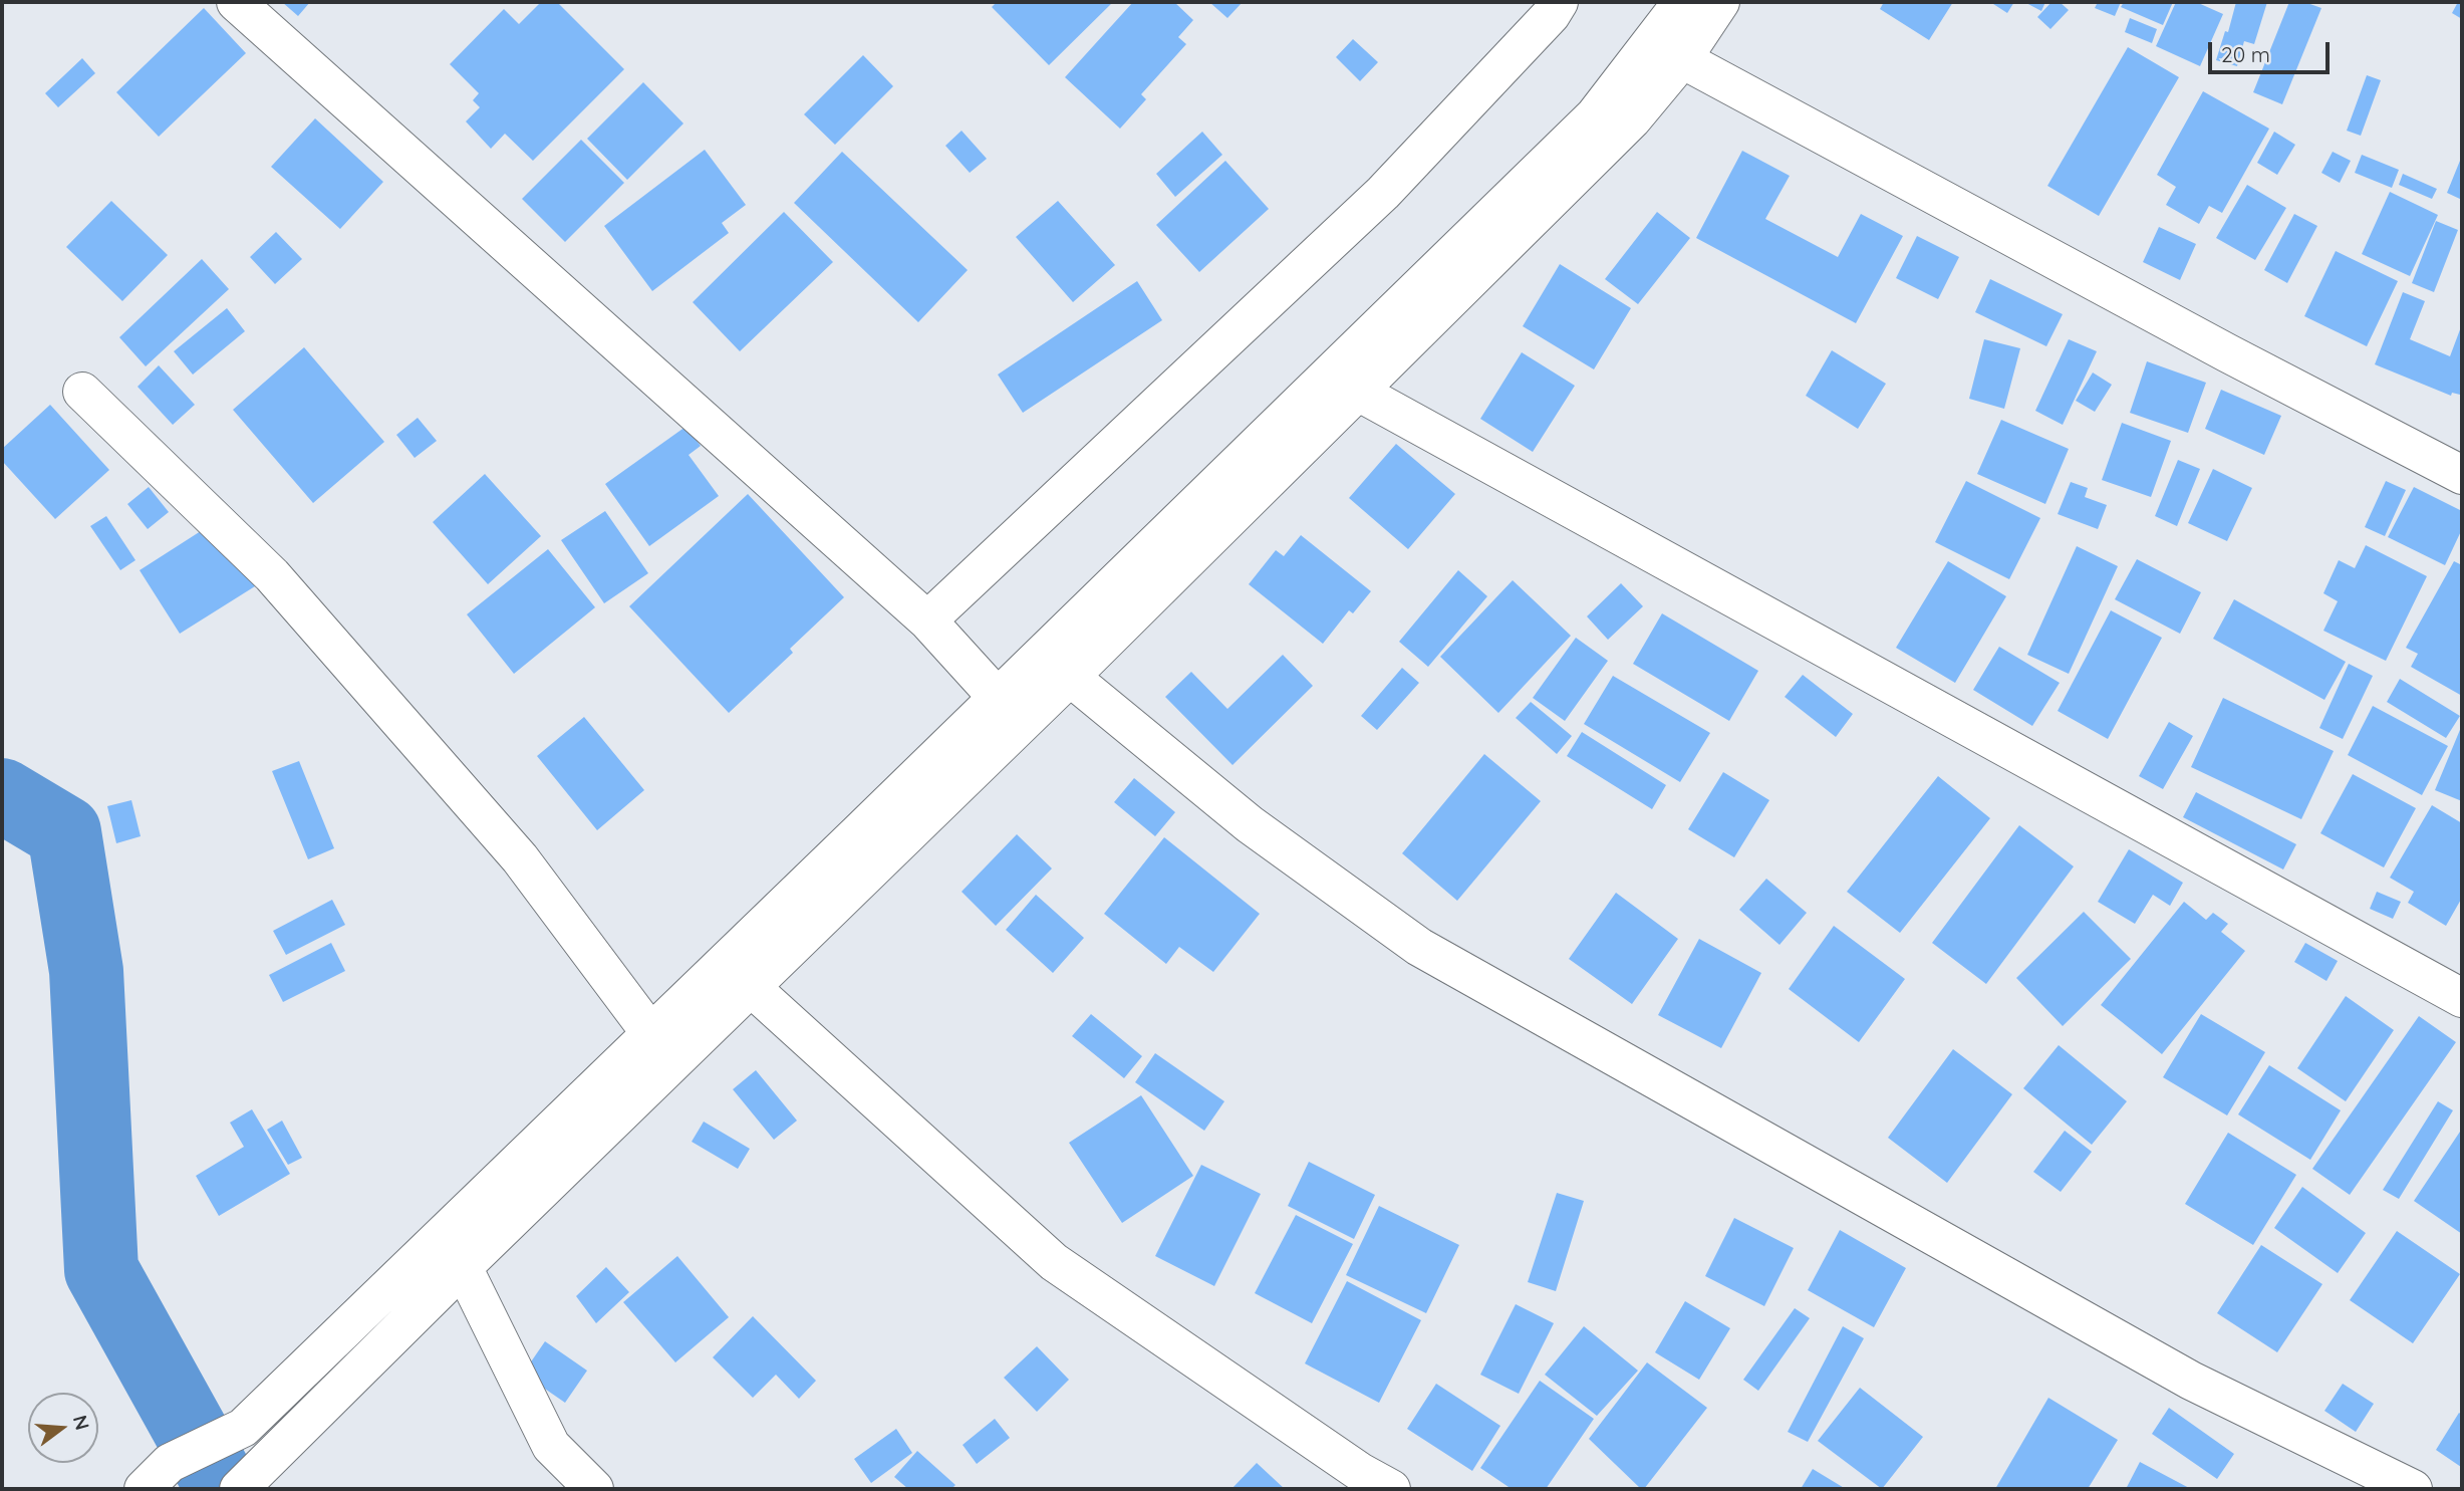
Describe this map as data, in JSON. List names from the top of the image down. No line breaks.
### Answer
{"scale_bar":"20 m","north":"right"}
